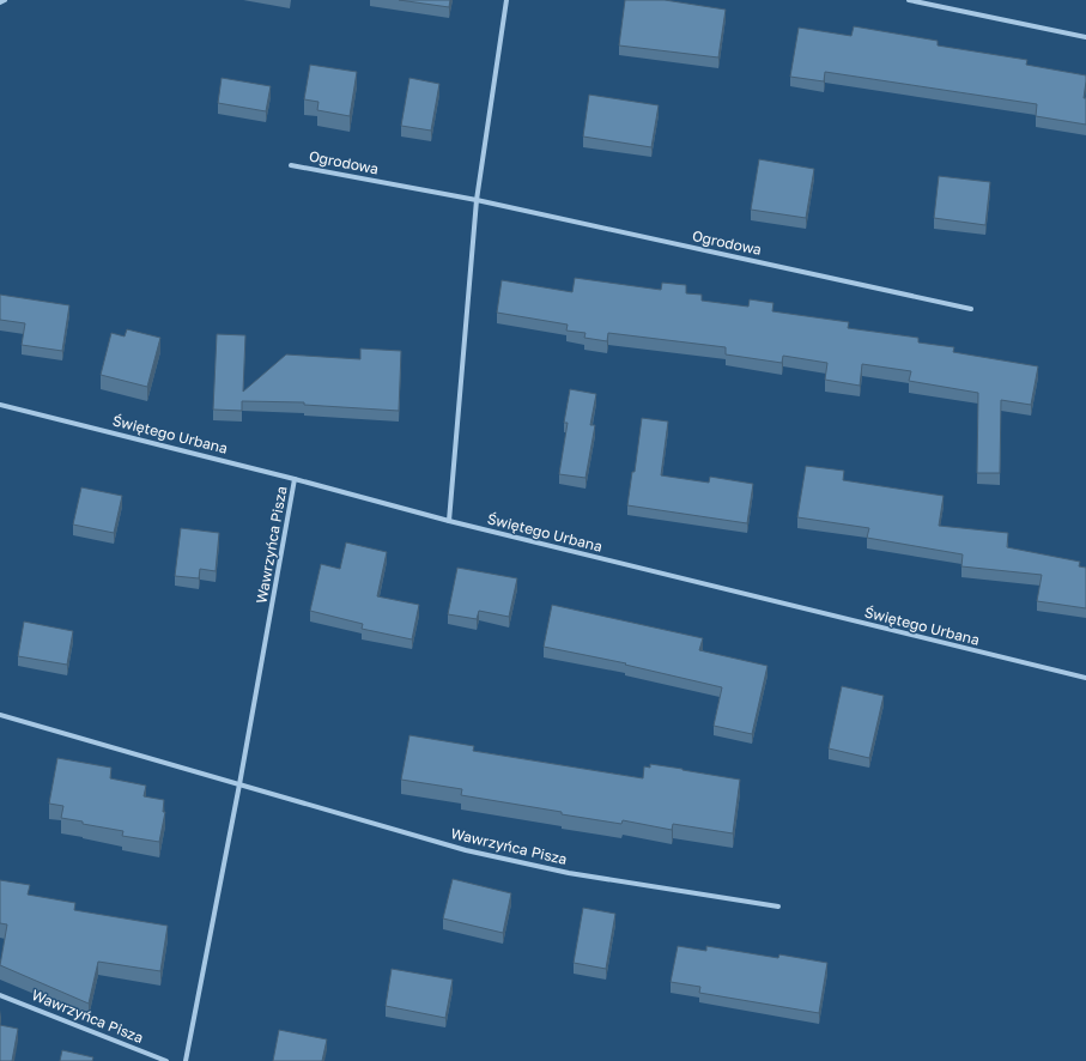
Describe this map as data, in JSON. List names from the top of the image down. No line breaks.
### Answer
{"streets":{"street":["Ogrodowa","Świętego Urbana","Wawrzyńca Pisza"]},"crossings":[["Świętego Urbana","Wawrzyńca Pisza"]]}
